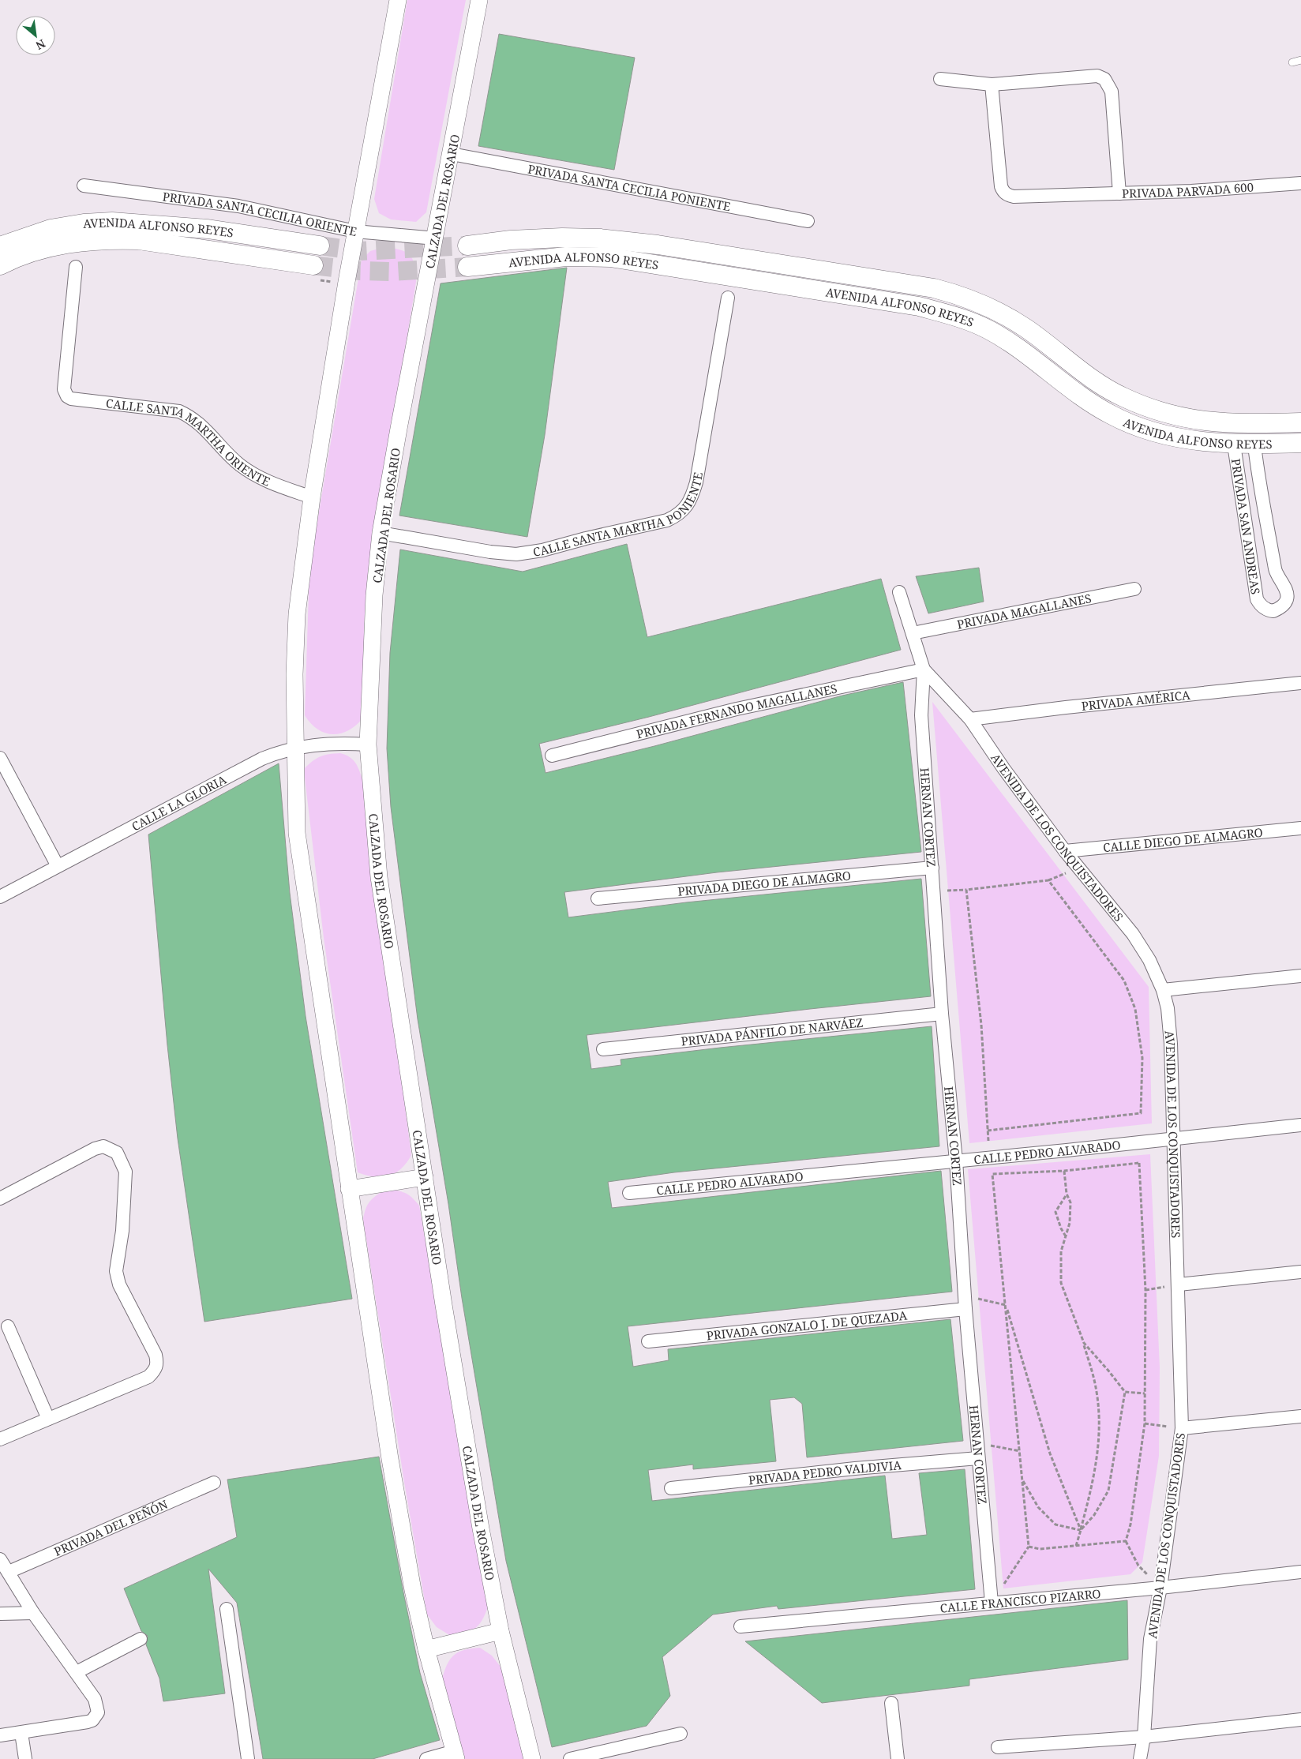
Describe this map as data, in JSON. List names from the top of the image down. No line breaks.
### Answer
{"streets":{"main road":["AVENIDA ALFONSO REYES"],"street":["PRIVADA SANTA CECILIA PONIENTE","PRIVADA PARVADA 600","CALZADA DEL ROSARIO","PRIVADA SANTA CECILIA ORIENTE","CALLE SANTA MARTHA ORIENTE","CALLE SANTA MARTHA PONIENTE","PRIVADA SAN ANDREAS","PRIVADA MAGALLANES","PRIVADA AMÉRICA","PRIVADA FERNANDO MAGALLANES","CALLE LA GLORIA","HERNAN CORTEZ","AVENIDA DE LOS CONQUISTADORES","CALLE DIEGO DE ALMAGRO","PRIVADA DIEGO DE ALMAGRO","PRIVADA PÁNFILO DE NARVÁEZ","CALLE PEDRO ALVARADO","PRIVADA GONZALO J. DE QUEZADA","PRIVADA PEDRO VALDIVIA","PRIVADA DEL PEÑÓN","CALLE FRANCISCO PIZARRO"]},"crossings":[["PRIVADA SANTA CECILIA PONIENTE","CALZADA DEL ROSARIO"],["CALZADA DEL ROSARIO","PRIVADA SANTA CECILIA ORIENTE"],["CALZADA DEL ROSARIO","CALLE SANTA MARTHA PONIENTE"],["CALZADA DEL ROSARIO","CALLE LA GLORIA"],["AVENIDA ALFONSO REYES","PRIVADA SAN ANDREAS"],["PRIVADA MAGALLANES","AVENIDA DE LOS CONQUISTADORES"],["PRIVADA AMÉRICA","AVENIDA DE LOS CONQUISTADORES"],["PRIVADA FERNANDO MAGALLANES","HERNAN CORTEZ"],["PRIVADA FERNANDO MAGALLANES","AVENIDA DE LOS CONQUISTADORES"],["HERNAN CORTEZ","AVENIDA DE LOS CONQUISTADORES"],["HERNAN CORTEZ","PRIVADA DIEGO DE ALMAGRO"],["HERNAN CORTEZ","PRIVADA PÁNFILO DE NARVÁEZ"],["HERNAN CORTEZ","CALLE PEDRO ALVARADO"],["HERNAN CORTEZ","PRIVADA GONZALO J. DE QUEZADA"],["HERNAN CORTEZ","PRIVADA PEDRO VALDIVIA"],["HERNAN CORTEZ","CALLE FRANCISCO PIZARRO"],["AVENIDA DE LOS CONQUISTADORES","CALLE DIEGO DE ALMAGRO"],["AVENIDA DE LOS CONQUISTADORES","CALLE PEDRO ALVARADO"],["AVENIDA DE LOS CONQUISTADORES","CALLE FRANCISCO PIZARRO"]],"north":"bottom right"}
